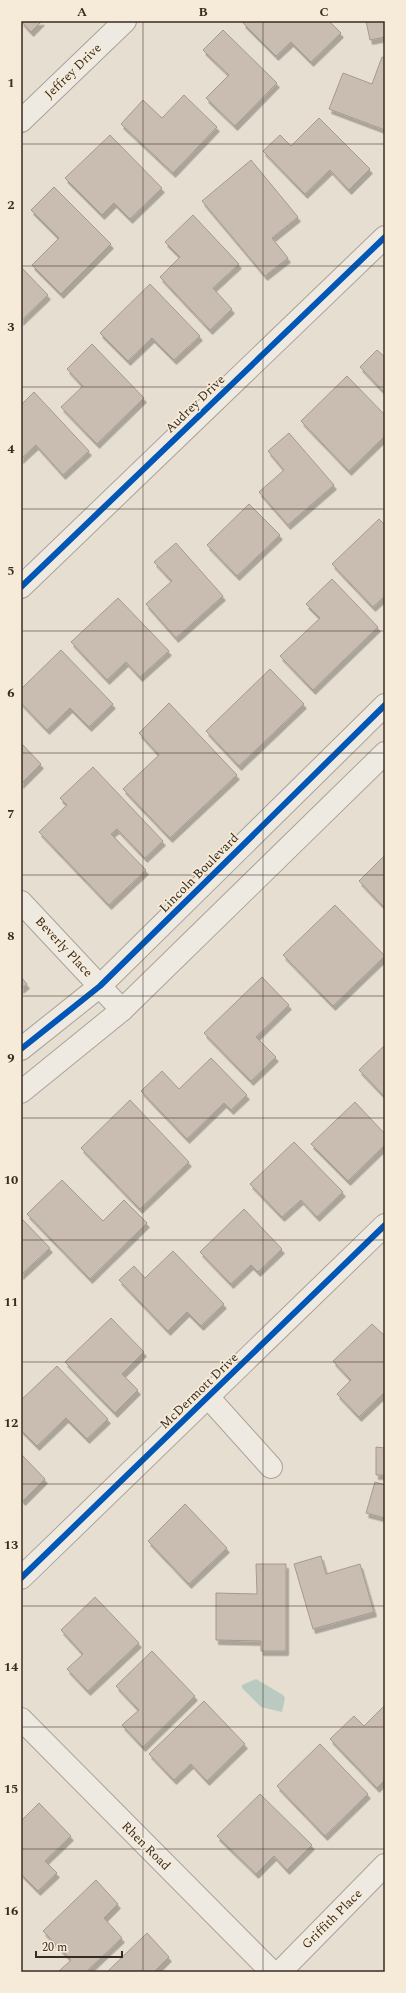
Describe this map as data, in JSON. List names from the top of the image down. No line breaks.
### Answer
{"streets":{"street":["Jeffrey Drive","Audrey Drive","Lincoln Boulevard","Beverly Place","McDermott Drive","Rhen Road","Griffith Place"]},"crossings":[["Lincoln Boulevard","Beverly Place"]],"scale_bar":"20 m","grid":{"columns":["A","B","C"],"rows":["1","2","3","4","5","6","7","8","9","10","11","12","13","14","15","16"]}}
